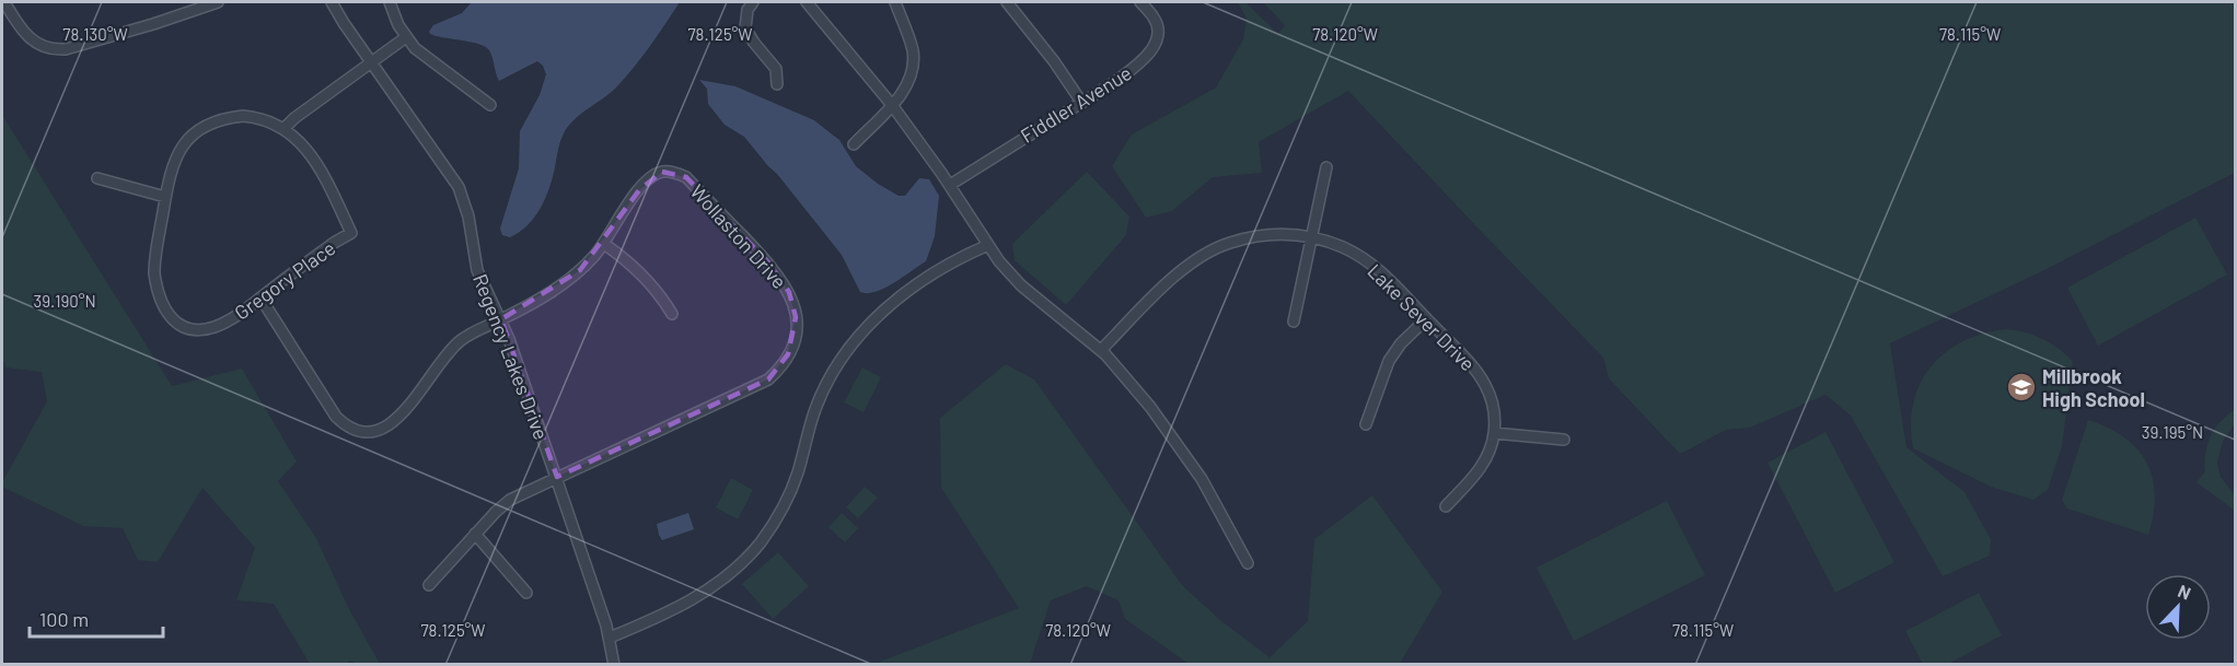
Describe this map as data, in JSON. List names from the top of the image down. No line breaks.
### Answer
{"streets":{"street":["Fiddler Avenue","Wollaston Drive","Gregory Place","Lake Sever Drive","Regency Lakes Drive"]},"crossings":[["Wollaston Drive","Gregory Place"],["Wollaston Drive","Regency Lakes Drive"]],"places":{"school or university":["Millbrook High School"]},"scale_bar":"100 m","north":"top right","coordinates":["78.130°W","78.125°W","78.120°W","78.115°W","39.190°N","39.195°N"]}
